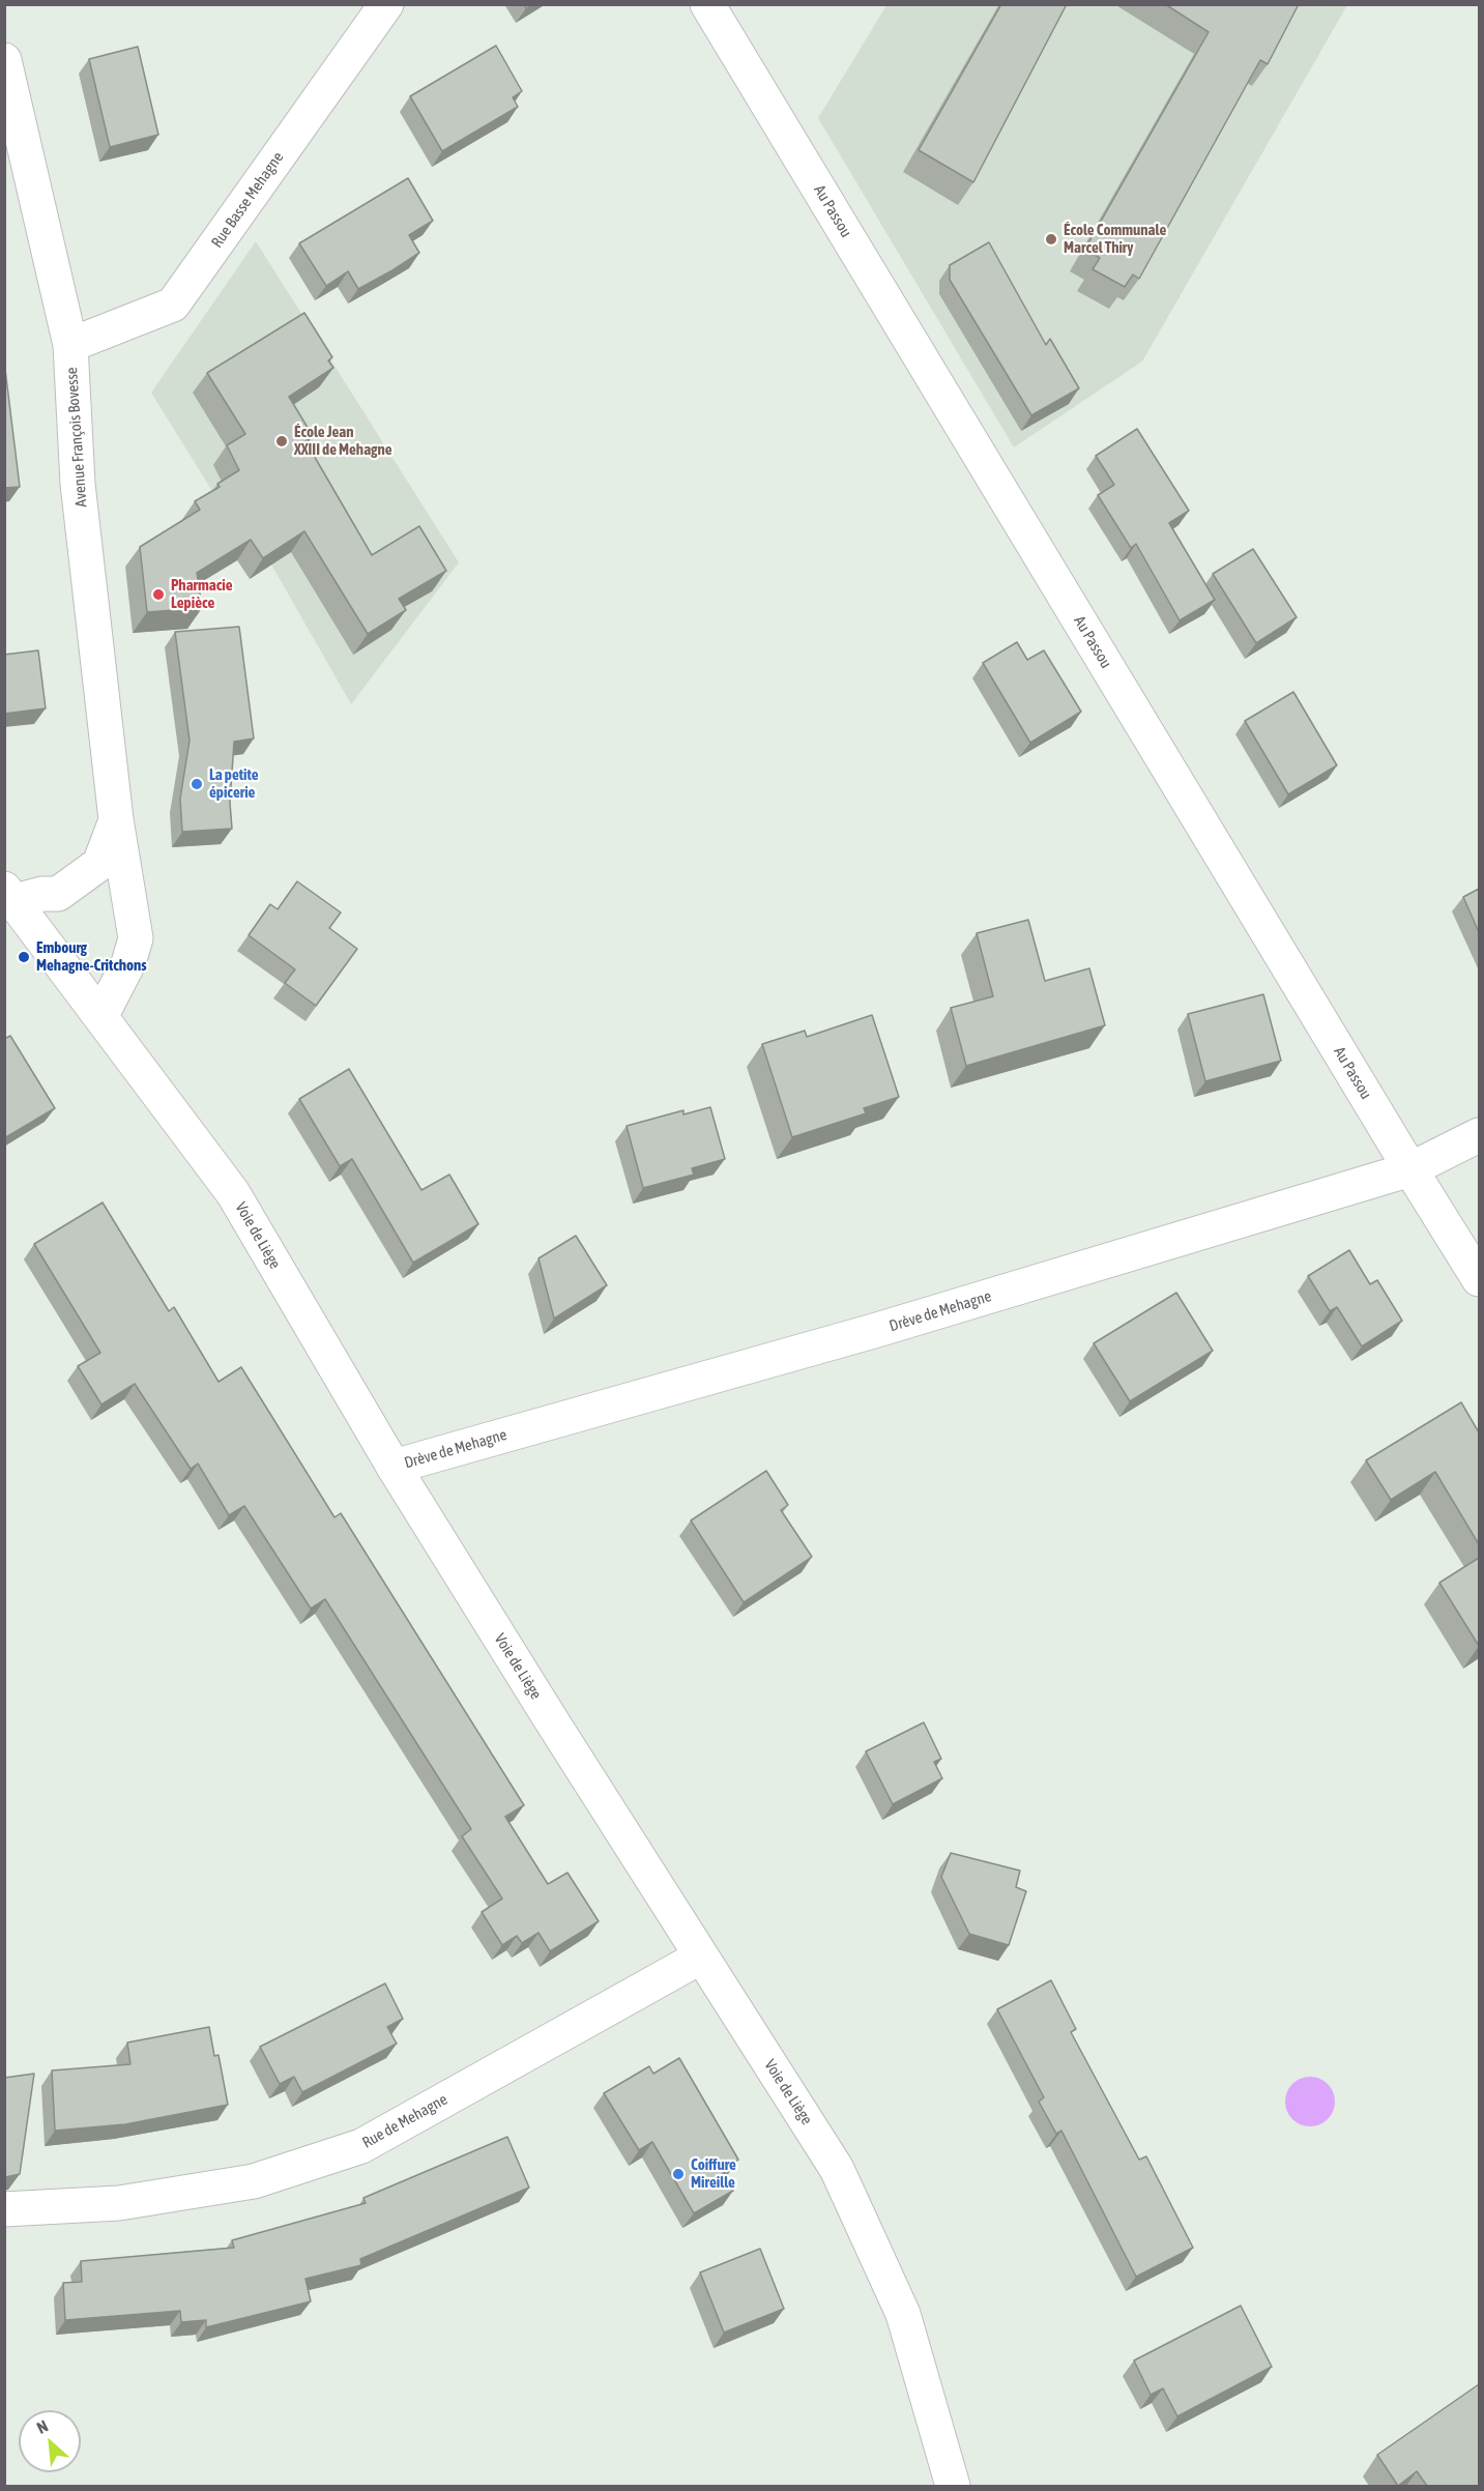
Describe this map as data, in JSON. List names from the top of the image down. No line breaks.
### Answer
{"streets":{"street":["Rue Basse Mehagne","Au Passou","Avenue François Bovesse","Voie de Liège","Drève de Mehagne","Rue de Mehagne"]},"crossings":[["Rue Basse Mehagne","Avenue François Bovesse"],["Au Passou","Drève de Mehagne"],["Avenue François Bovesse","Voie de Liège"],["Voie de Liège","Drève de Mehagne"],["Voie de Liège","Rue de Mehagne"]],"places":["École Communale Marcel Thiry","École Jean XXIII de Mehagne","Pharmacie Lepièce","La petite épicerie","Embourg Mehagne-Critchons","Coiffure Mireille"],"north":"top left"}
